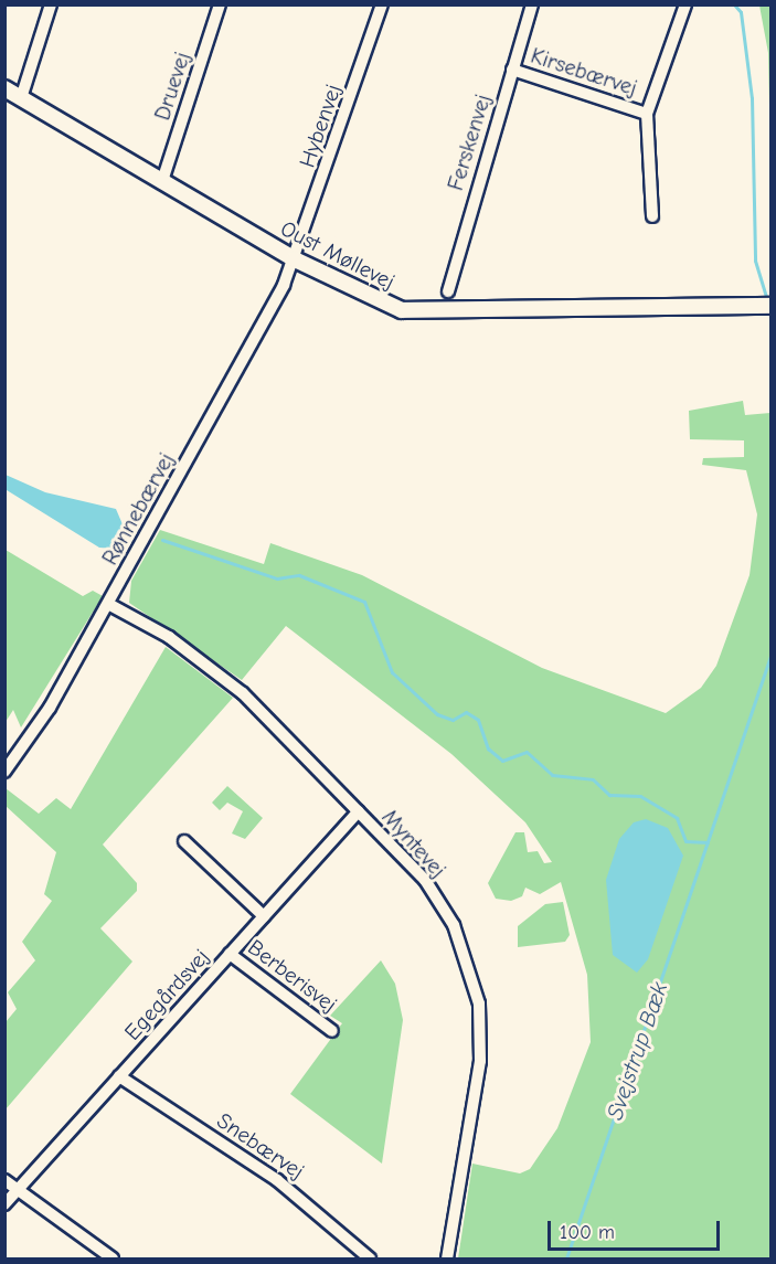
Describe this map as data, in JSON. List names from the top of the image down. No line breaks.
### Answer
{"streets":{"street":["Kirsebærvej","Druevej","Hybenvej","Ferskenvej","Oust Møllevej","Rønnebærvej","Myntevej","Berberisvej","Egegårdsvej","Snebærvej"]},"crossings":[["Kirsebærvej","Ferskenvej"],["Druevej","Oust Møllevej"],["Hybenvej","Oust Møllevej"],["Hybenvej","Rønnebærvej"],["Oust Møllevej","Rønnebærvej"],["Rønnebærvej","Myntevej"],["Myntevej","Egegårdsvej"],["Berberisvej","Egegårdsvej"],["Egegårdsvej","Snebærvej"]],"water":["Svejstrup Bæk"],"scale_bar":"100 m"}
